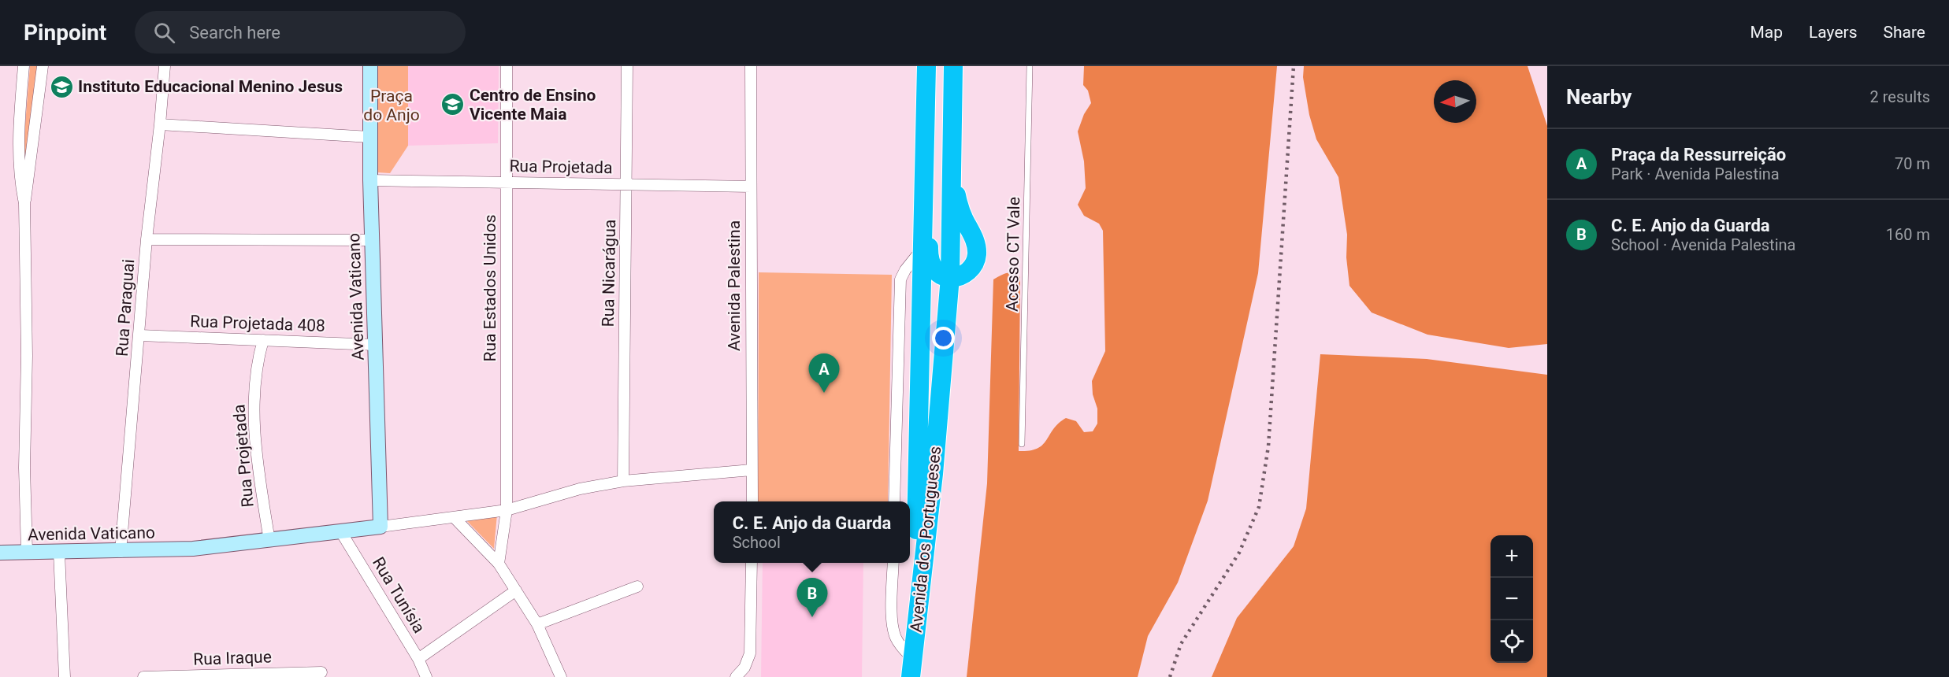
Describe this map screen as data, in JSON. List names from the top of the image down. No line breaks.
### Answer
{"streets":{"highway":["Avenida dos Portugueses"],"street":["Rua Projetada","Rua Nicarágua","Avenida Palestina","Rua Estados Unidos","Avenida Vaticano","Rua Paraguai","Rua Projetada 408","Rua Tunísia","Rua Iraque"],"lane":["Acesso CT Vale"]},"crossings":[["Rua Projetada","Rua Nicarágua"],["Rua Projetada","Avenida Palestina"],["Rua Projetada","Rua Estados Unidos"],["Rua Projetada","Avenida Vaticano"],["Rua Projetada","Rua Projetada 408"],["Rua Nicarágua","Avenida Vaticano"],["Avenida Palestina","Avenida Vaticano"],["Rua Estados Unidos","Avenida Vaticano"],["Avenida Vaticano","Rua Paraguai"],["Avenida Vaticano","Rua Projetada 408"],["Avenida Vaticano","Rua Tunísia"],["Rua Paraguai","Rua Projetada 408"]],"parks":["Praça do Anjo"],"places":{"school or university":["Instituto Educacional Menino Jesus","Centro de Ensino Vicente Maia"]},"north":"left","page":{"header":"Pinpoint","search":"Search here","nav":["Map","Layers","Share"],"heading":["Nearby","2 results"],"list":[{"mark":"A","name":"Praça da Ressurreição","note":"Park · Avenida Palestina","value":"70 m"},{"mark":"B","name":"C. E. Anjo da Guarda","note":"School · Avenida Palestina","value":"160 m"}],"pins":["A","B"],"popup":["C. E. Anjo da Guarda","School"],"map_buttons":["+","−"]}}
